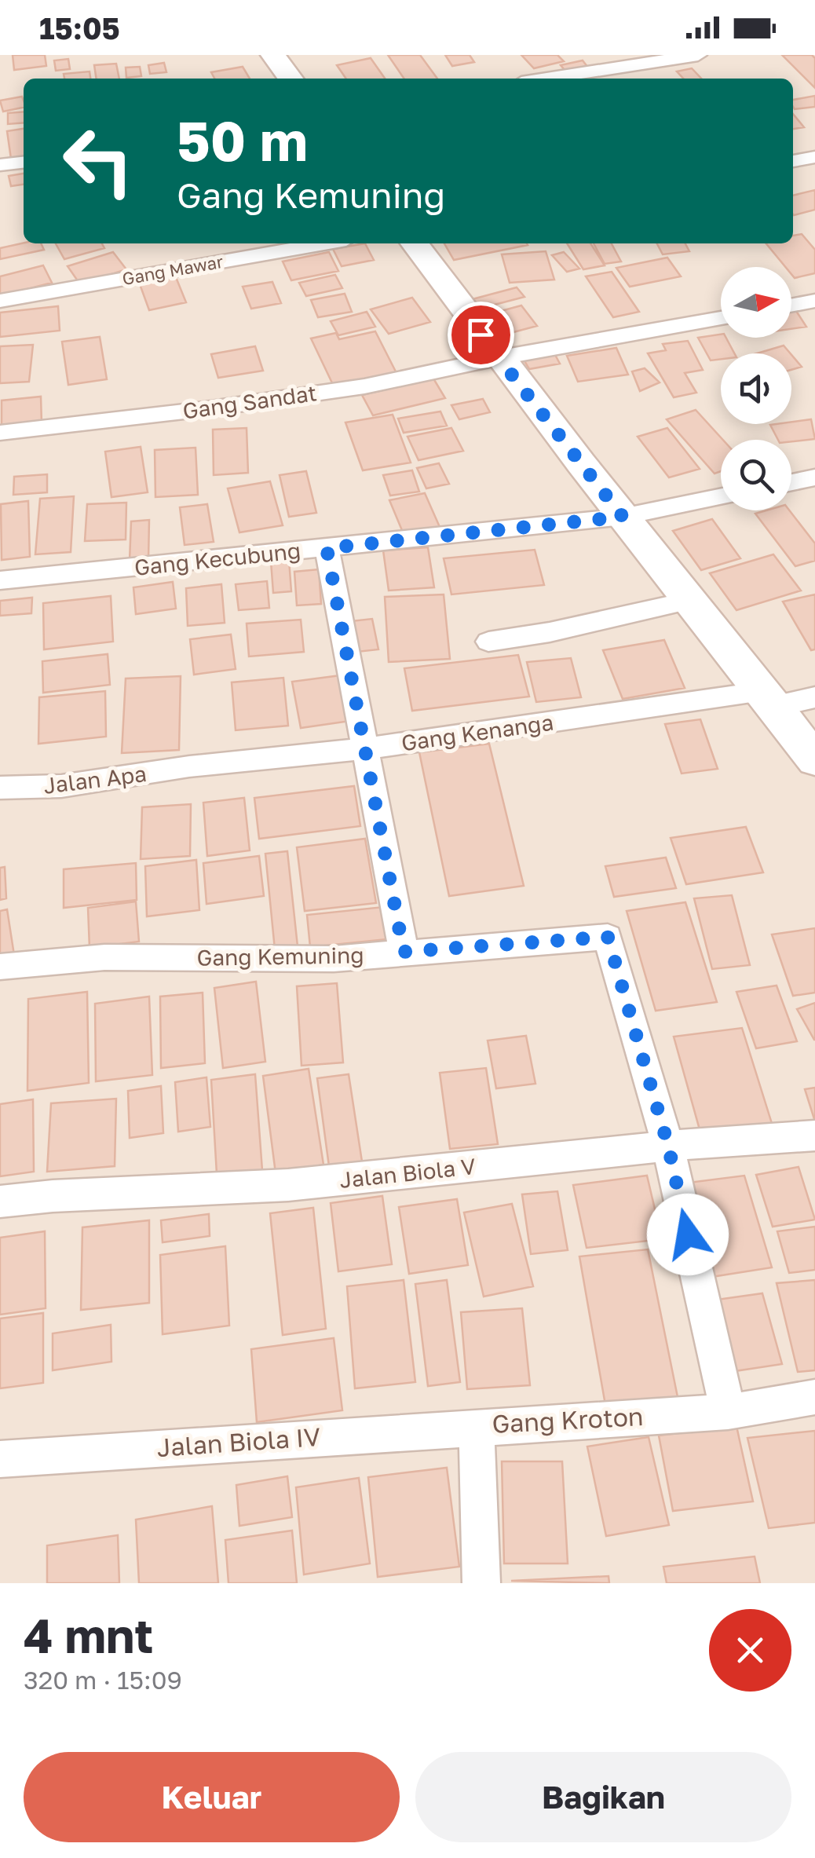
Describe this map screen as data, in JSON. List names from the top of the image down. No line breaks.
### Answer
{"streets":{"street":["Gang Mawar","Gang Sandat","Gang Kecubung","Gang Kenanga","Jalan Apa","Gang Kemuning","Jalan Biola V","Gang Kroton","Jalan Biola IV"]},"crossings":[["Gang Kenanga","Jalan Apa"],["Gang Kemuning","Jalan Biola V"],["Gang Kroton","Jalan Biola IV"]],"north":"right","page":{"status":"15:05","turn":["50 m","Gang Kemuning"],"heading":["4 mnt","320 m · 15:09"],"buttons":["Keluar","Bagikan"]}}
